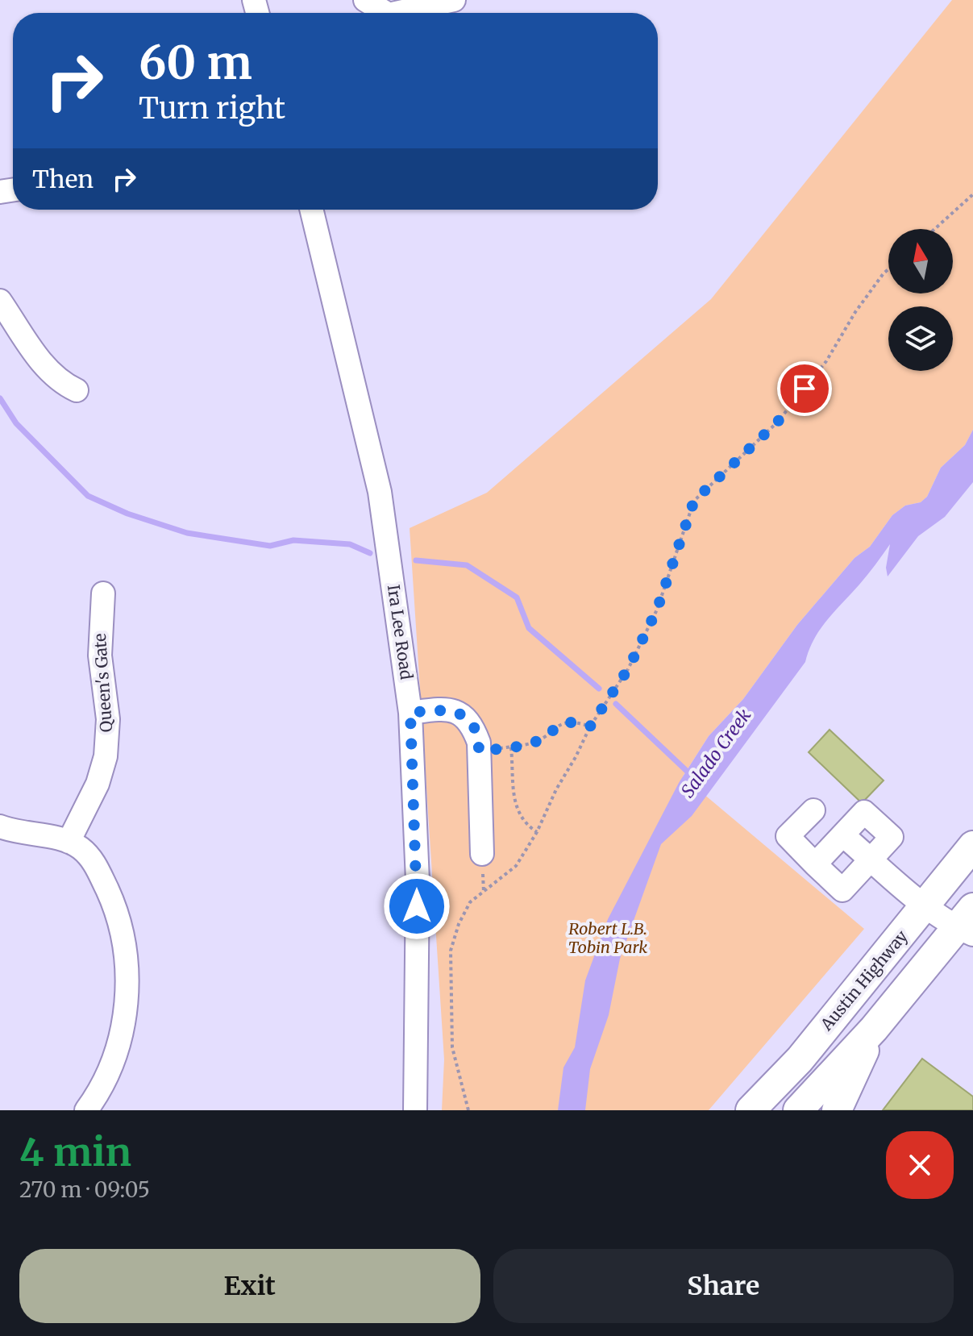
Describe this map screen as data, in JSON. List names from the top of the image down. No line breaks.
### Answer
{"streets":{"main road":["Austin Highway"],"street":["Ira Lee Road","Queen's Gate"]},"water":["Salado Creek"],"parks":["Robert L.B. Tobin Park"],"north":"top","page":{"turn":["60 m","Turn right"],"then":"Then","heading":["4 min","270 m · 09:05"],"buttons":["Exit","Share"]}}
